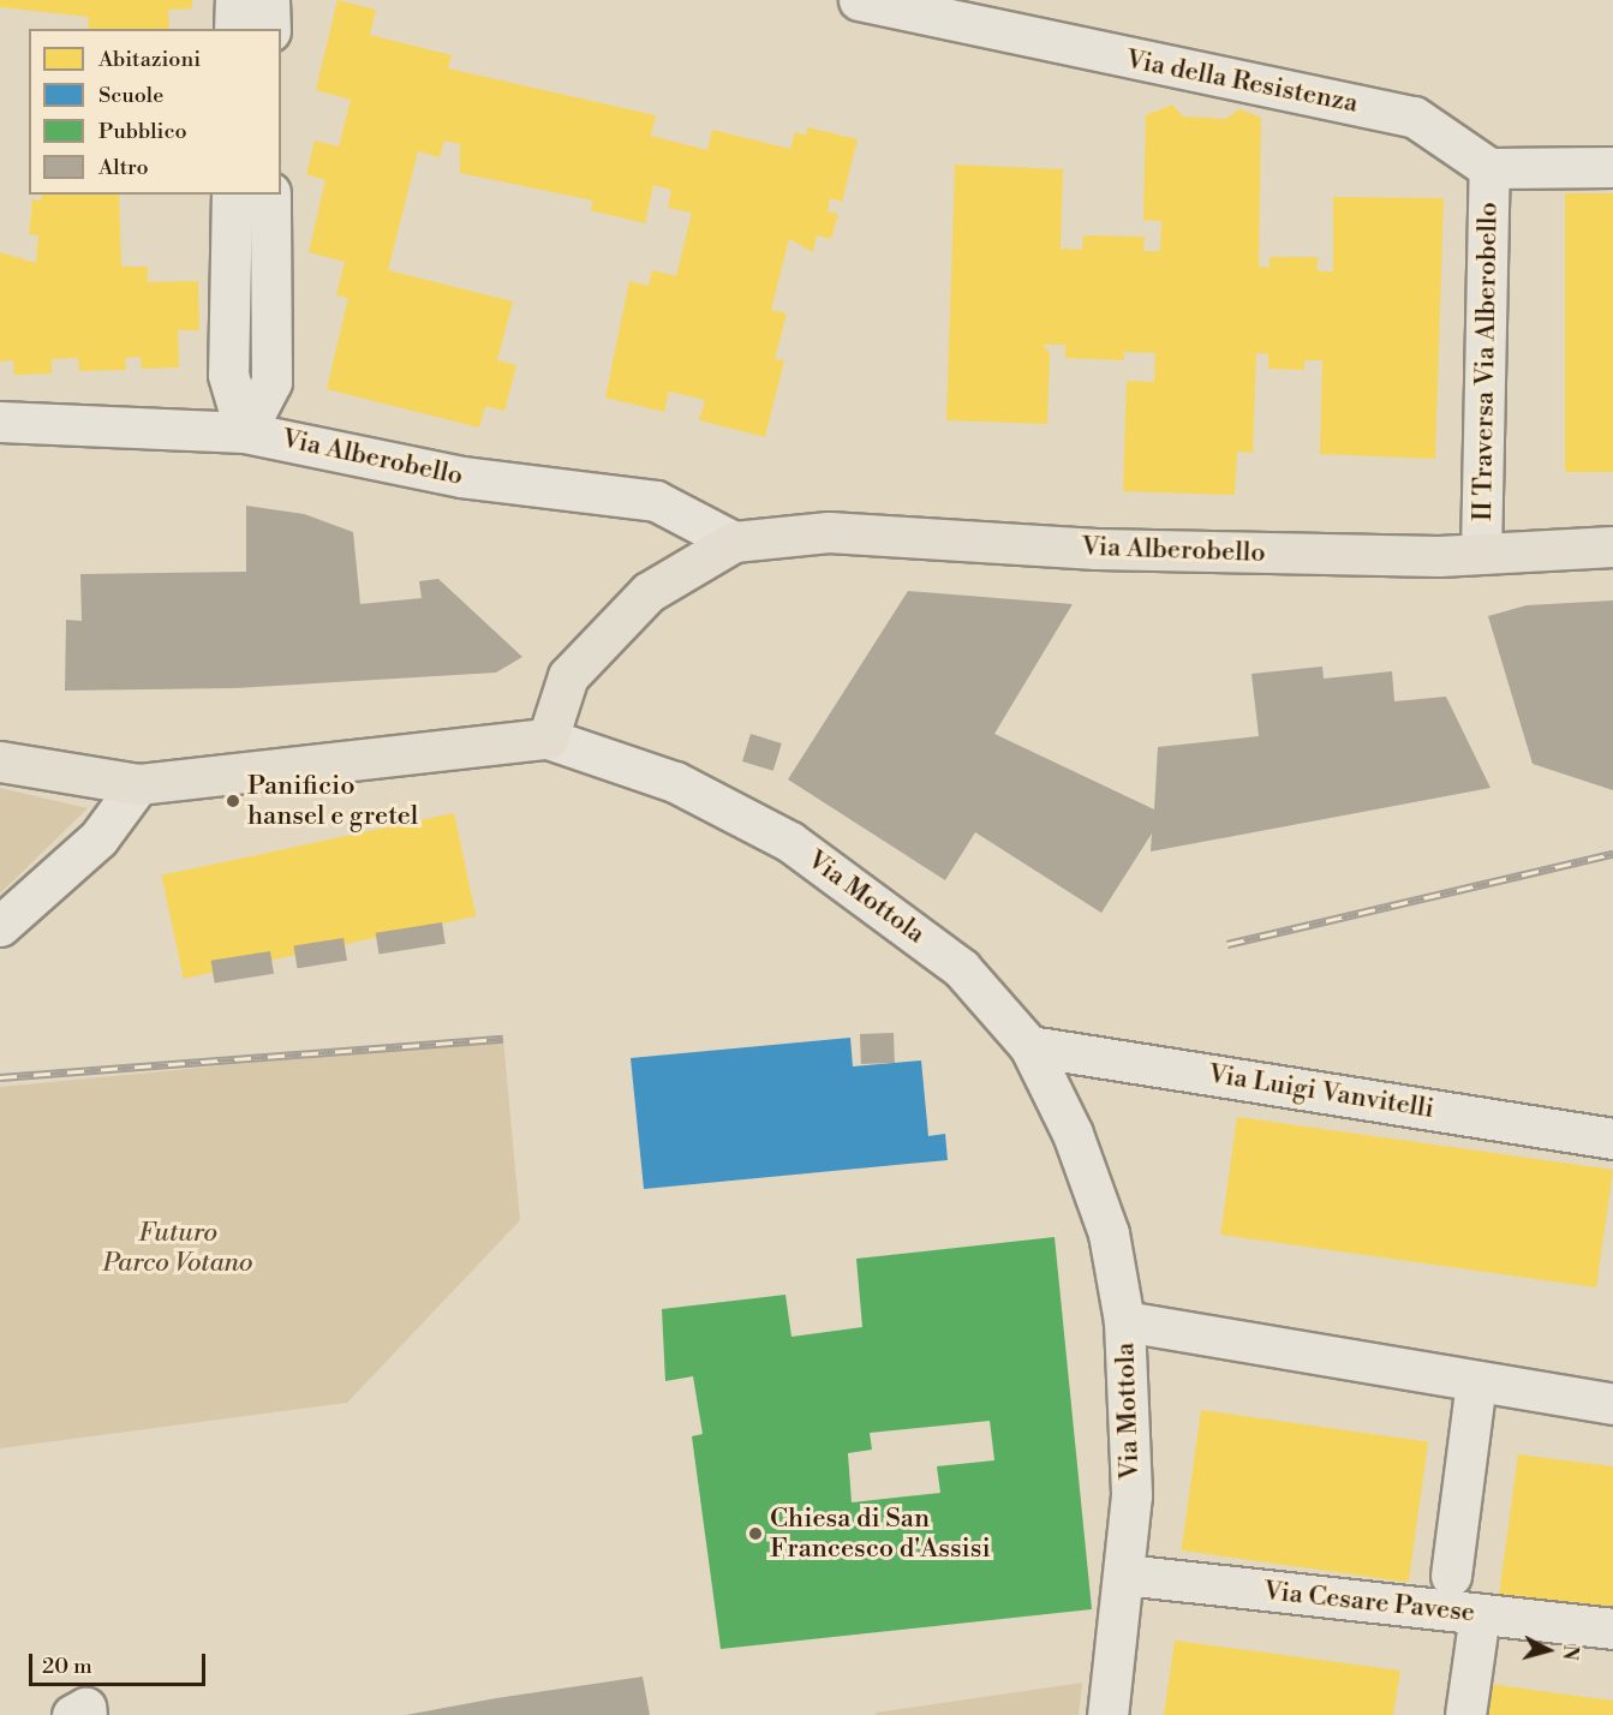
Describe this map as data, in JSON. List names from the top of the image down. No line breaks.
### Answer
{"streets":{"main road":["Via Alberobello","Via Mottola"],"street":["Via della Resistenza","II Traversa Via Alberobello","Via Luigi Vanvitelli","Via Cesare Pavese"]},"crossings":[["Via della Resistenza","II Traversa Via Alberobello"],["II Traversa Via Alberobello","Via Alberobello"],["Via Alberobello","Via Mottola"],["Via Mottola","Via Luigi Vanvitelli"],["Via Mottola","Via Cesare Pavese"]],"parks":["Futuro Parco Votano"],"places":["Panificio hansel e gretel","Chiesa di San Francesco d'Assisi"],"legend":["Abitazioni","Scuole","Pubblico","Altro"],"scale_bar":"20 m","north":"right"}
